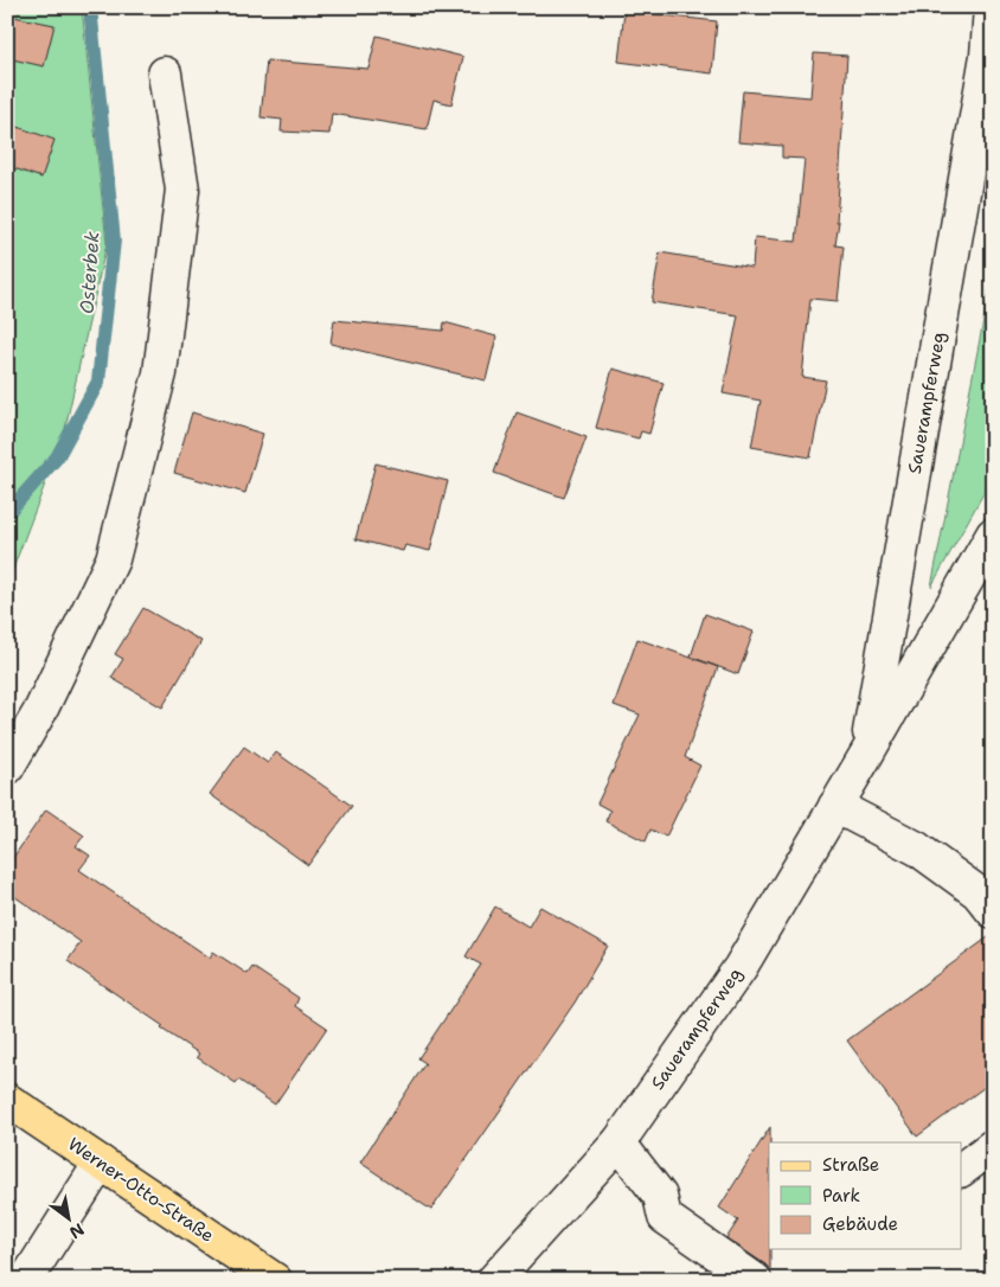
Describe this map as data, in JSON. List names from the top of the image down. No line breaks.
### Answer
{"streets":{"main road":["Werner-Otto-Straße"],"street":["Sauerampferweg"]},"water":["Osterbek"],"legend":["Straße","Park","Gebäude"],"north":"bottom right"}
